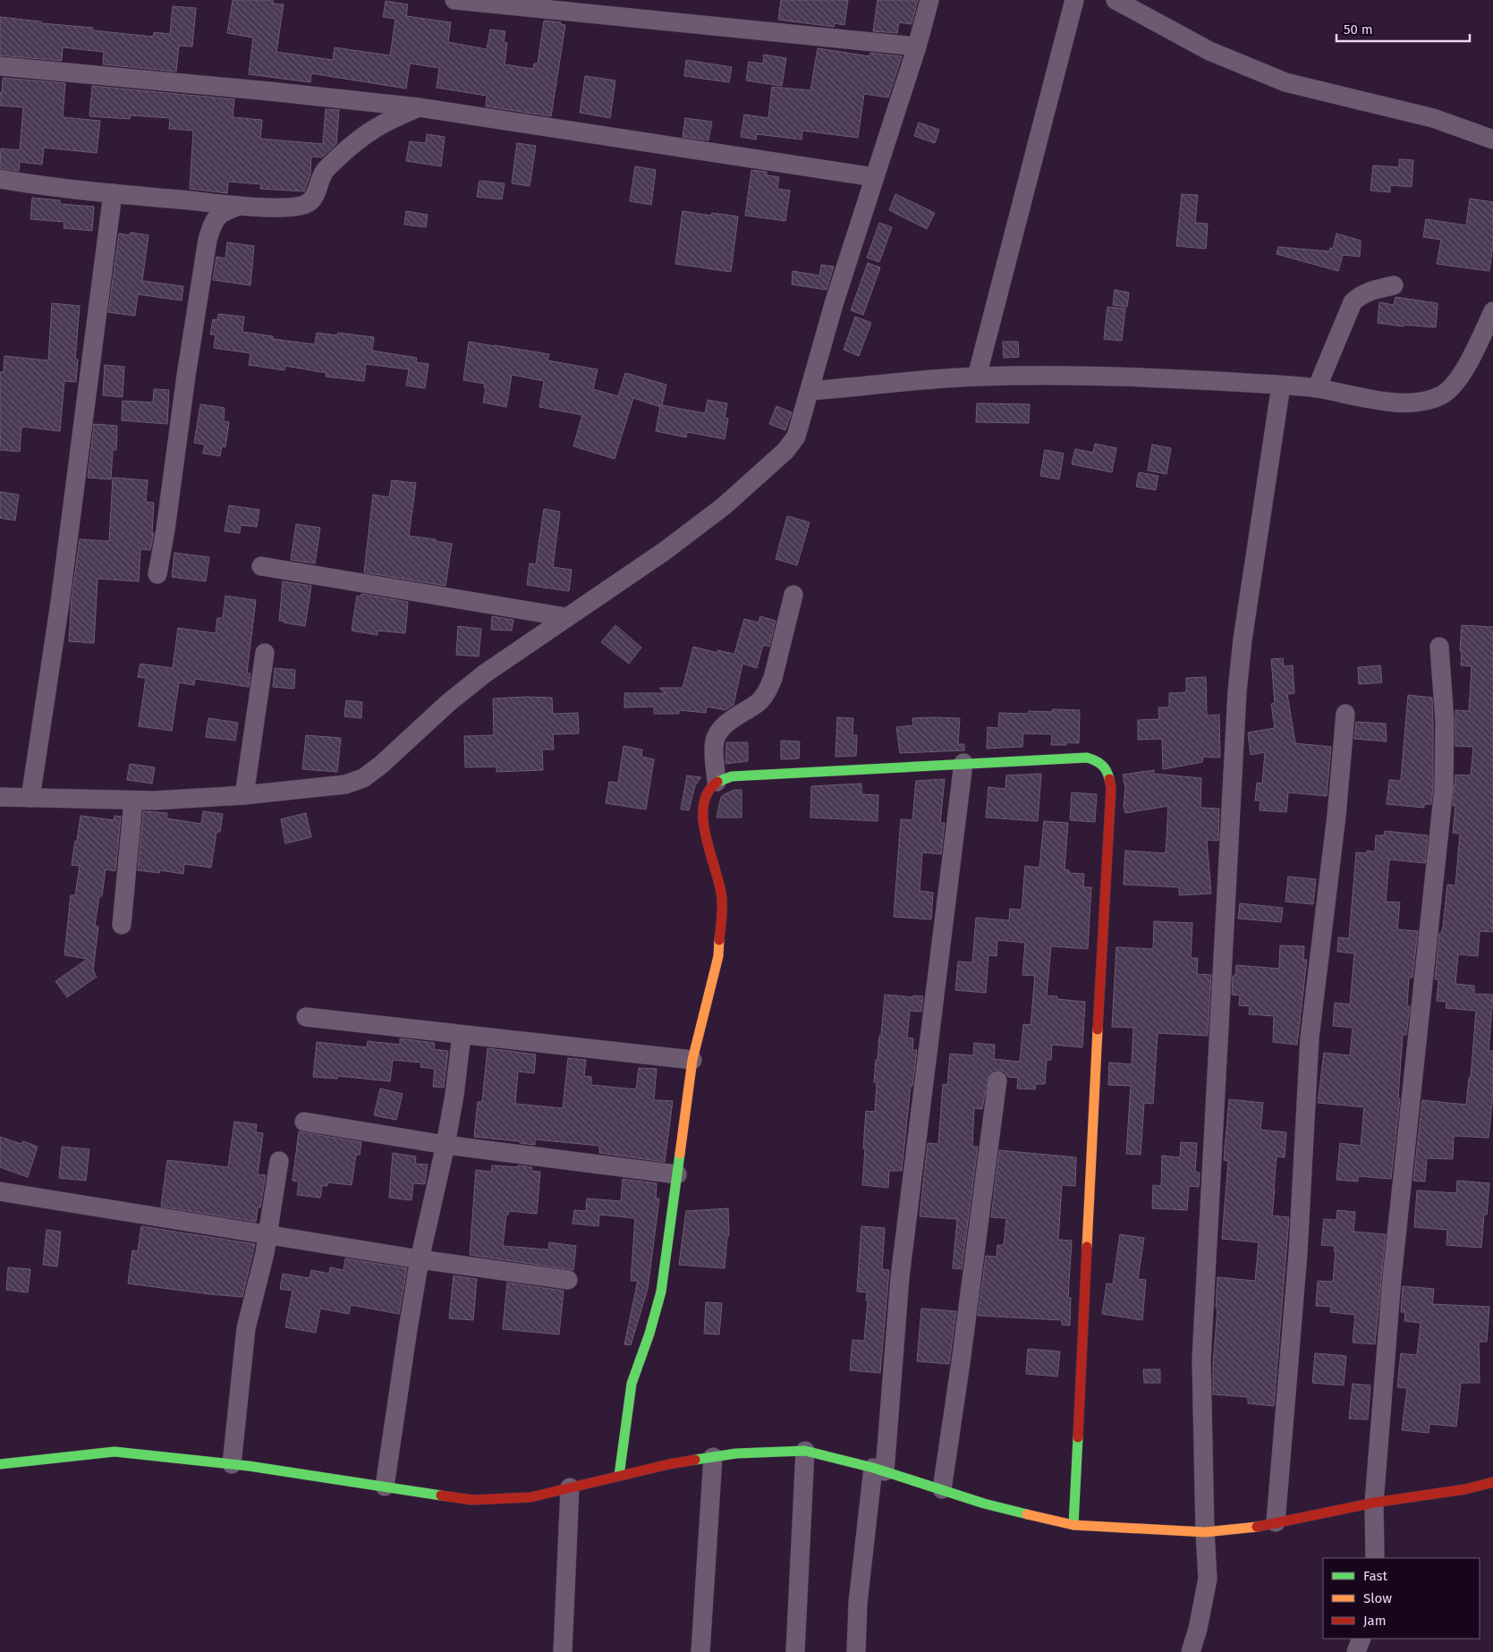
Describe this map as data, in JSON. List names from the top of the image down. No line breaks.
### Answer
{"legend":["Fast","Slow","Jam"],"scale_bar":"50 m"}
